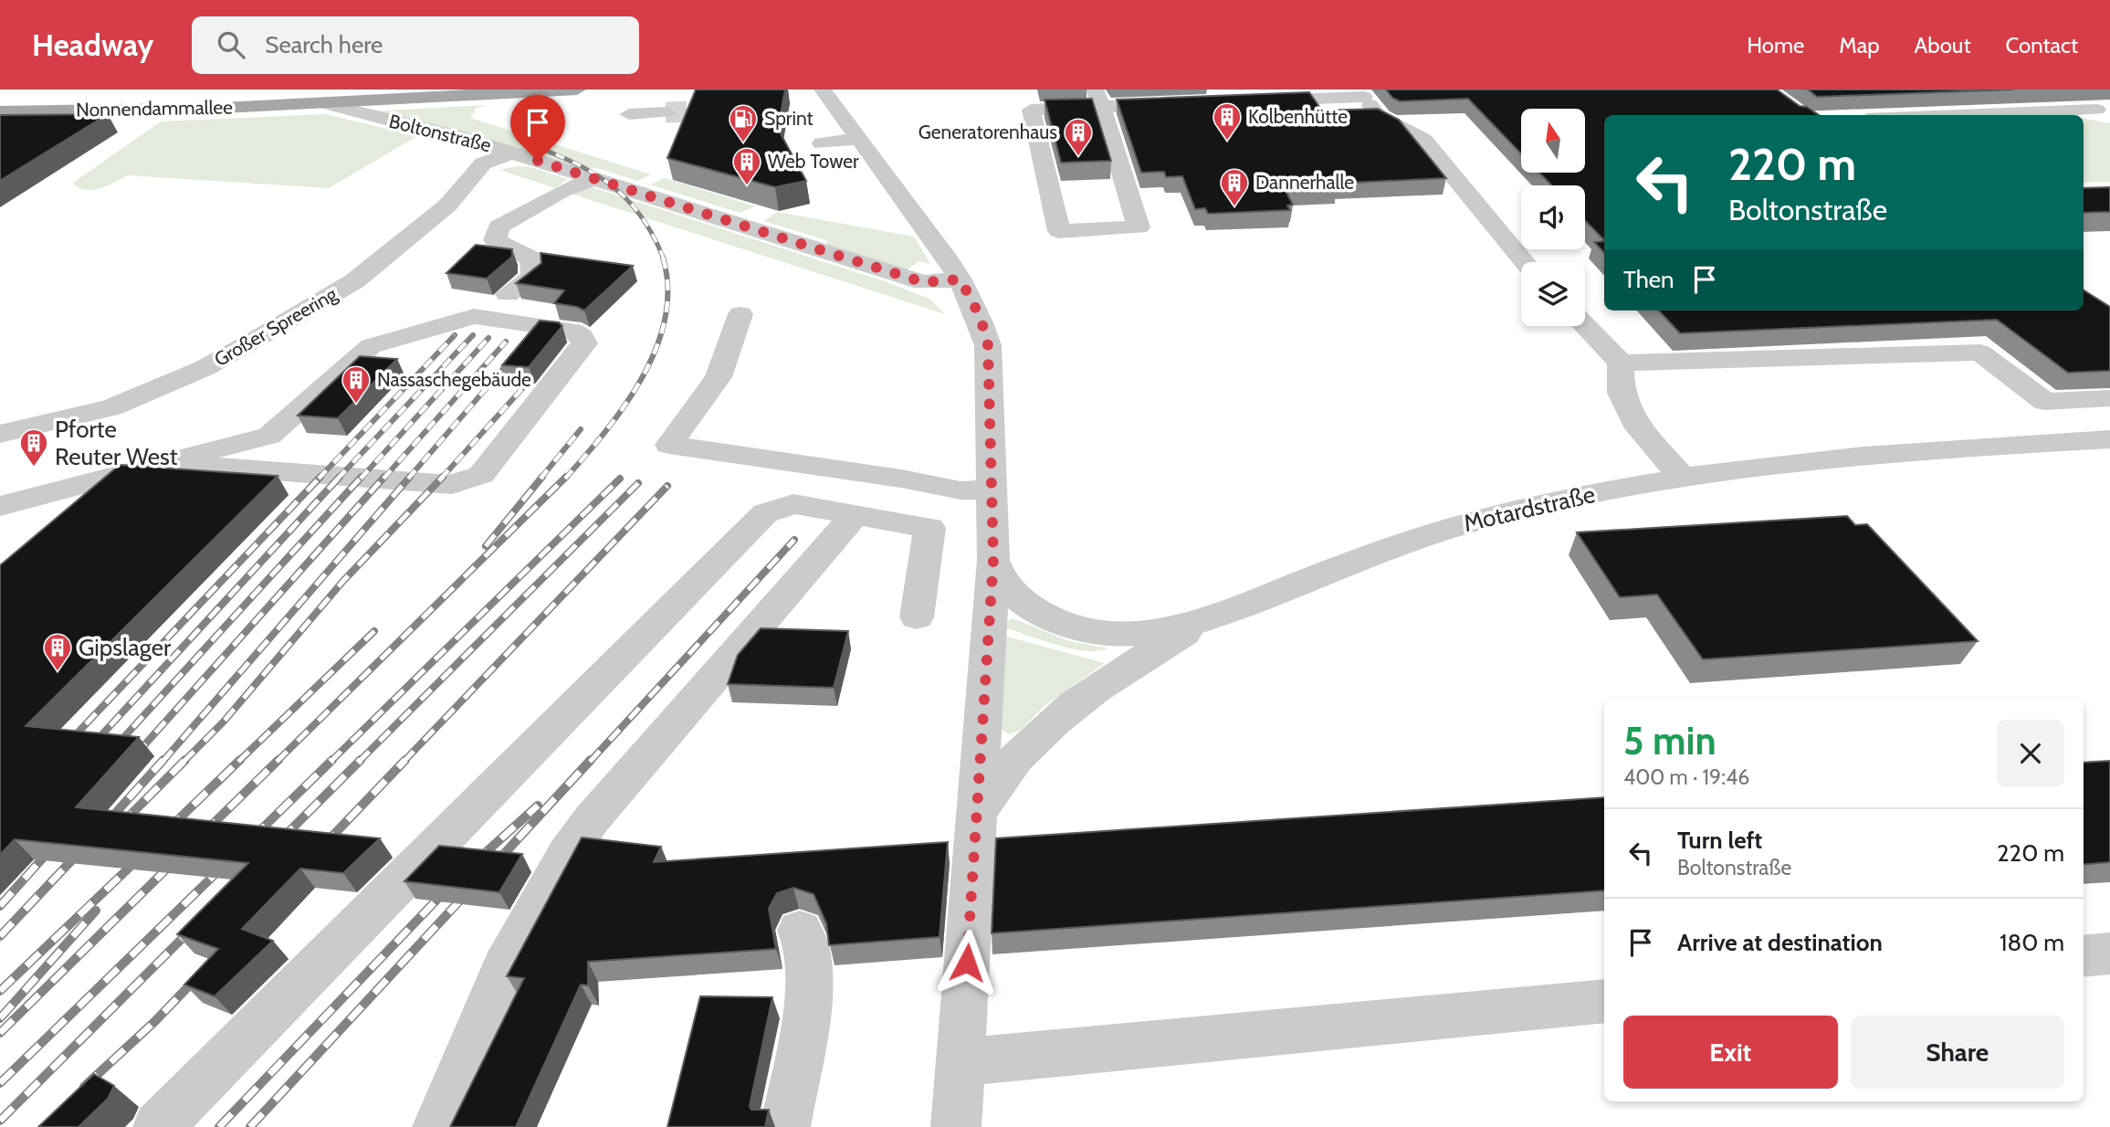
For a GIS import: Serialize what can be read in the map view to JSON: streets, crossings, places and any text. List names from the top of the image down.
{
  "streets": {
    "main road": ["Nonnendammallee"],
    "street": ["Boltonstraße", "Großer Spreering", "Motardstraße"]
  },
  "crossings": [
    ["Nonnendammallee", "Boltonstraße"],
    ["Boltonstraße", "Großer Spreering"]
  ],
  "places": {
    "building": [
      "Kolbenhütte",
      "Generatorenhaus",
      "Web Tower",
      "Dannerhalle",
      "Nassaschegebäude",
      "Pforte Reuter West",
      "Gipslager"
    ],
    "fuel station": ["Sprint"]
  },
  "north": "top",
  "page": {
    "header": "Headway",
    "search": "Search here",
    "nav": [
      "Home",
      "Map",
      "About",
      "Contact"
    ],
    "turn": ["220 m", "Boltonstraße"],
    "then": "Then",
    "heading": ["5 min", "400 m · 19:46"],
    "list": [
      {
        "name": "Turn left",
        "note": "Boltonstraße",
        "value": "220 m"
      },
      {
        "name": "Arrive at destination",
        "value": "180 m"
      }
    ],
    "buttons": ["Exit", "Share"]
  }
}
